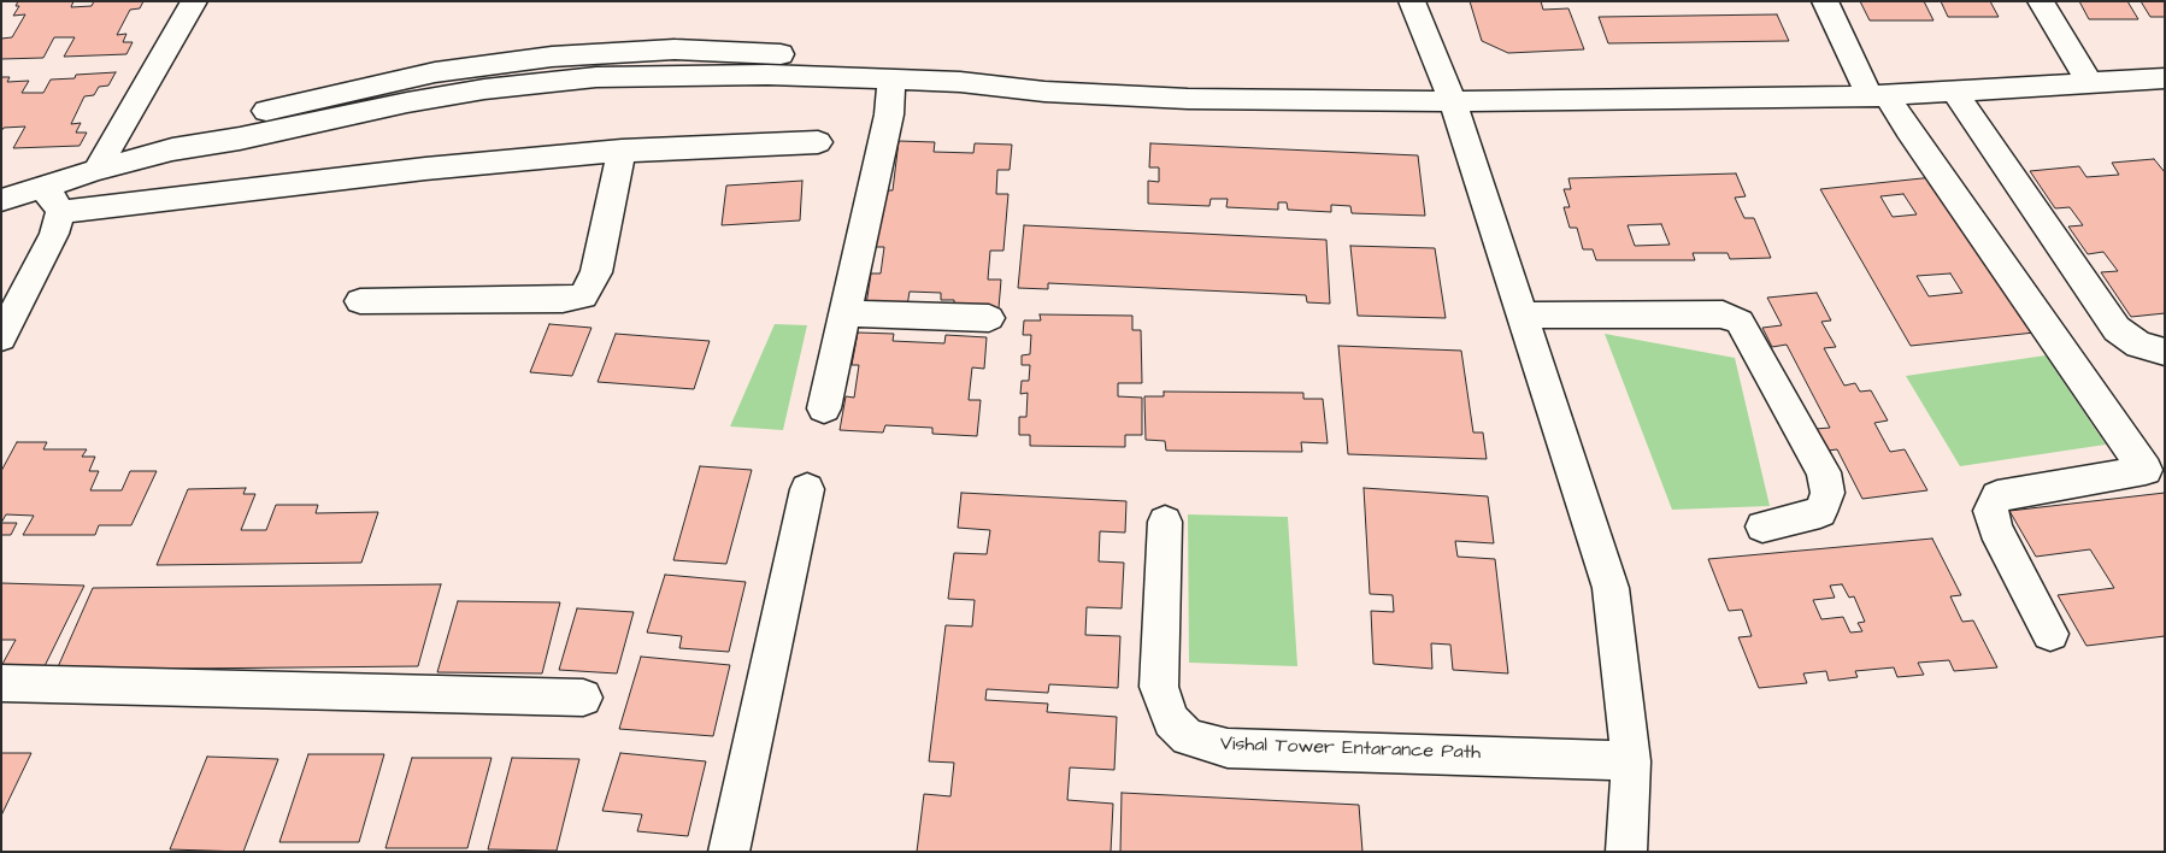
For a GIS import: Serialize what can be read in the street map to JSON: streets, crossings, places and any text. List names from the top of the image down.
{
  "streets": {
    "street": ["Vishal Tower Entarance Path"]
  }
}
